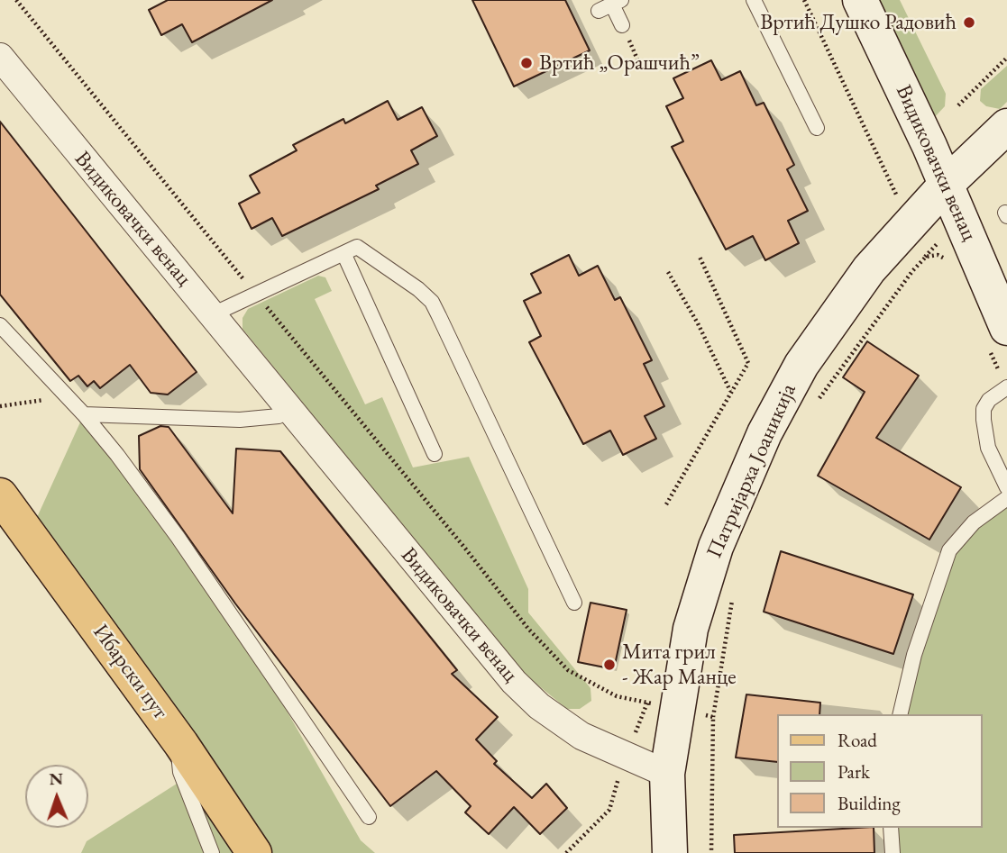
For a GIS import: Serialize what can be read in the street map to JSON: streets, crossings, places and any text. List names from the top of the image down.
{
  "streets": {
    "main road": ["Видиковачки венац", "Патријарха Јоаникија", "Ибарски пут"]
  },
  "crossings": [
    ["Видиковачки венац", "Патријарха Јоаникија"]
  ],
  "places": ["Вртић Душко Радовић", "Вртић „Орашчић”", "Мита грил - Жар Манце"],
  "legend": ["Road", "Park", "Building"],
  "north": "top"
}
